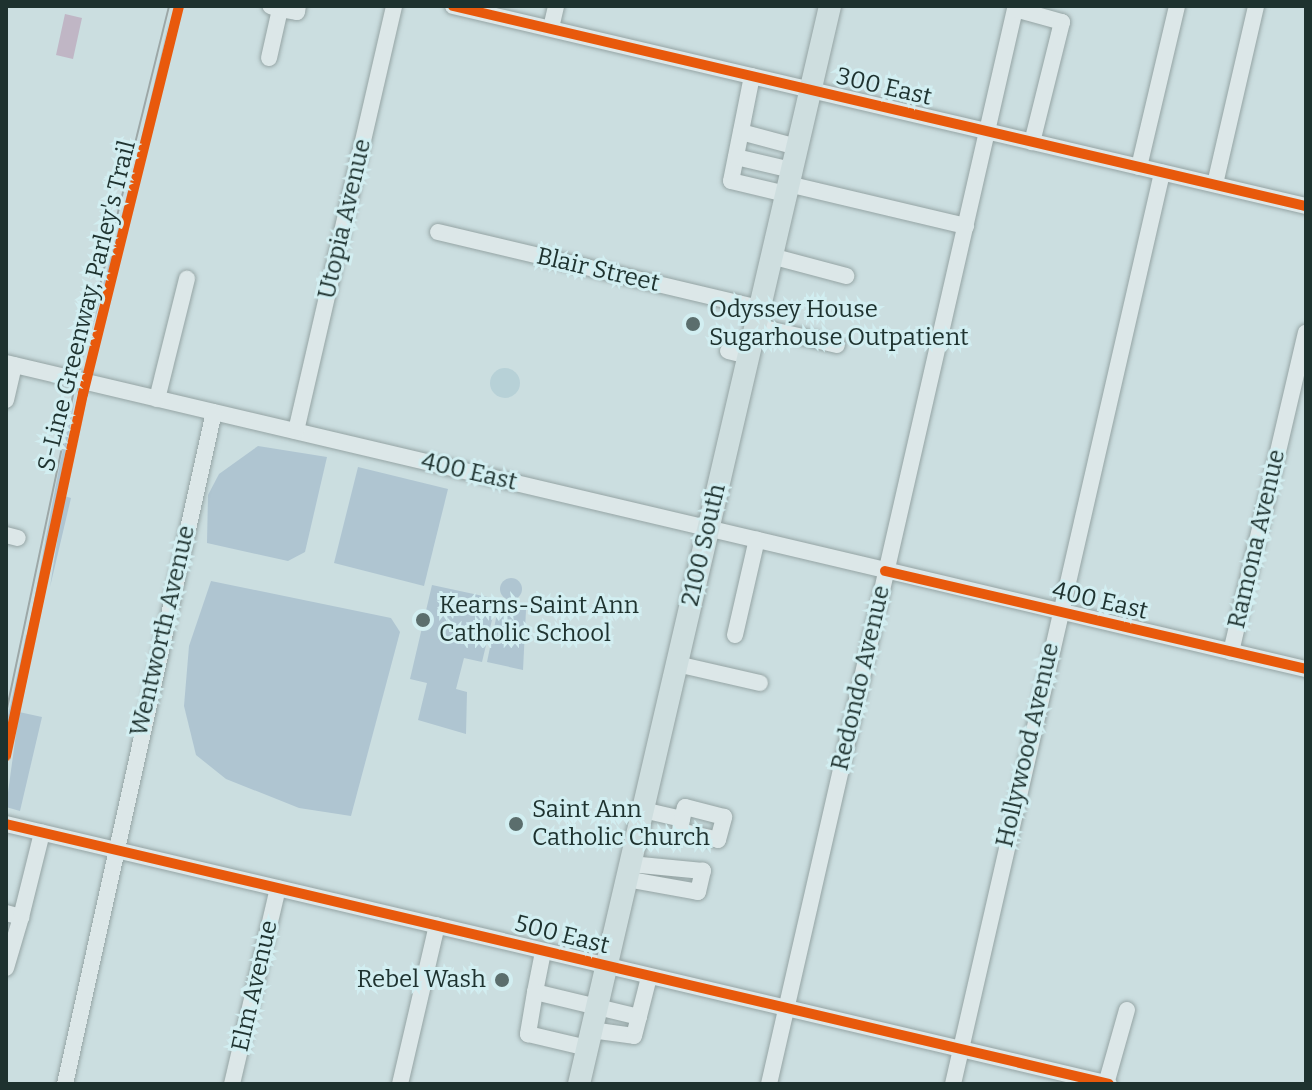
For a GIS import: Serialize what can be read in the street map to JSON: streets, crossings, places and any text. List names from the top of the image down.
{
  "streets": {
    "main road": ["2100 South"],
    "street": [
      "300 East",
      "Utopia Avenue",
      "Blair Street",
      "400 East",
      "Ramona Avenue",
      "Wentworth Avenue",
      "Redondo Avenue",
      "Hollywood Avenue",
      "500 East",
      "Elm Avenue"
    ],
    "cycle path": ["S-Line Greenway, Parley's Trail"]
  },
  "crossings": [
    ["300 East", "2100 South"],
    ["300 East", "Redondo Avenue"],
    ["300 East", "Hollywood Avenue"],
    ["Utopia Avenue", "400 East"],
    ["Blair Street", "2100 South"],
    ["400 East", "Ramona Avenue"],
    ["400 East", "2100 South"],
    ["400 East", "Wentworth Avenue"],
    ["400 East", "Redondo Avenue"],
    ["400 East", "Hollywood Avenue"],
    ["2100 South", "500 East"],
    ["Wentworth Avenue", "500 East"],
    ["Redondo Avenue", "500 East"],
    ["Hollywood Avenue", "500 East"],
    ["500 East", "Elm Avenue"]
  ],
  "places": [
    "Odyssey House Sugarhouse Outpatient",
    "Kearns-Saint Ann Catholic School",
    "Saint Ann Catholic Church",
    "Rebel Wash"
  ]
}
